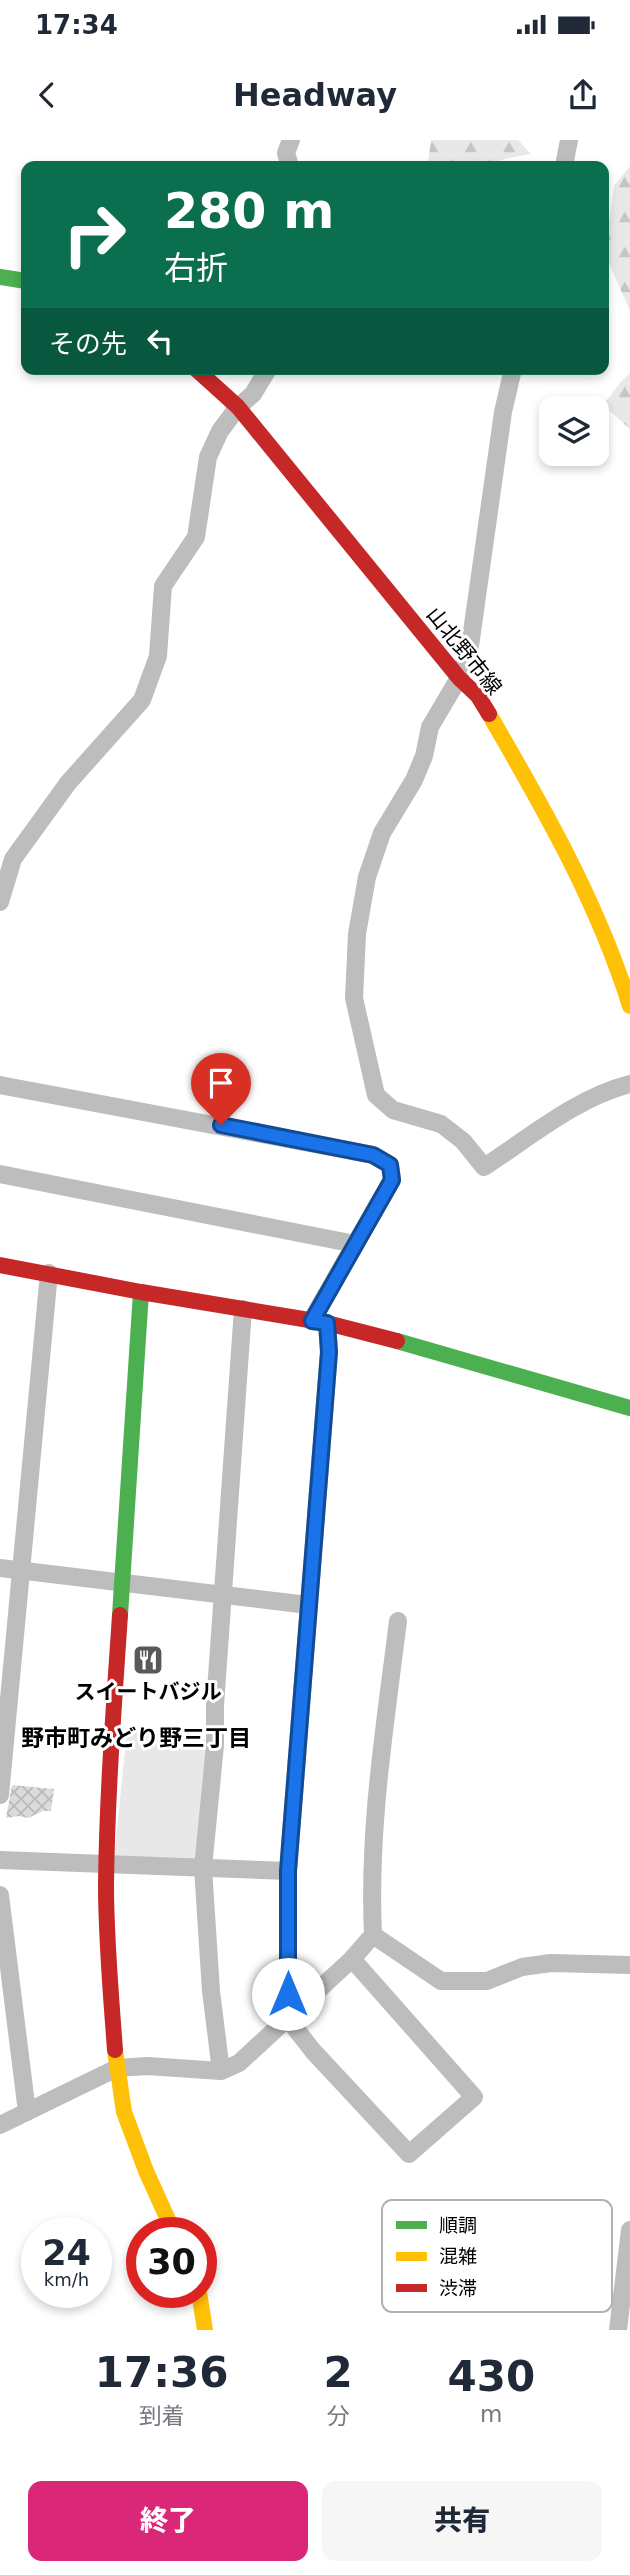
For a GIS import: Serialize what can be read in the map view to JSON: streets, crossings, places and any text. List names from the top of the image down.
{
  "streets": {
    "street": ["山北野市線"]
  },
  "districts": ["野市町みどり野三丁目"],
  "places": {
    "restaurant": ["スイートバジル"]
  },
  "legend": ["順調", "混雑", "渋滞"],
  "page": {
    "status": "17:34",
    "header": "Headway",
    "turn": ["280 m", "右折"],
    "then": "その先",
    "speed": "24 km/h",
    "limit": "30",
    "eta": [
      "17:36",
      "到着",
      "2",
      "分",
      "430",
      "m"
    ],
    "buttons": ["終了", "共有"]
  }
}
